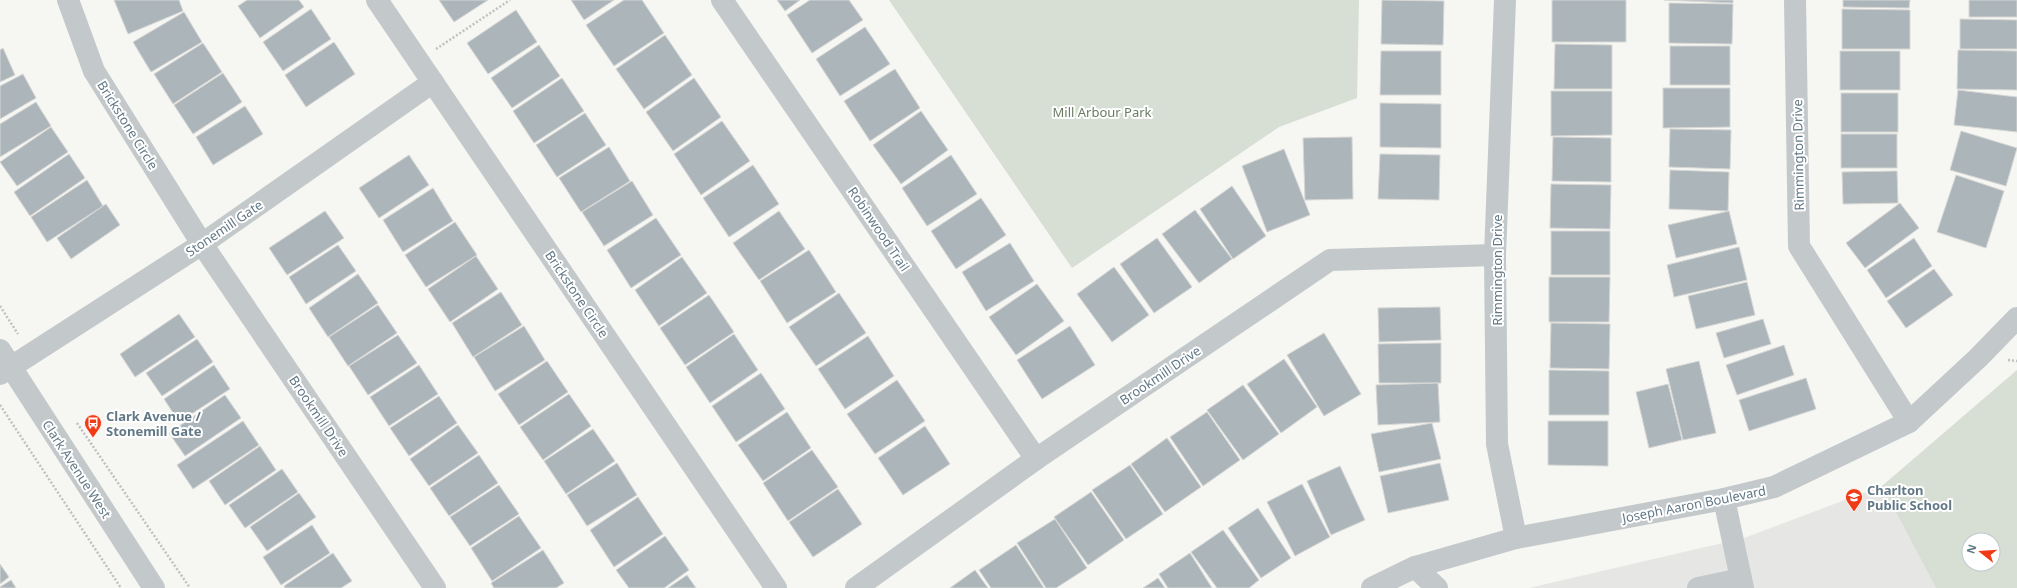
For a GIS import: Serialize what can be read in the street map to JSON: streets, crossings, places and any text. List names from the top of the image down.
{
  "streets": {
    "street": [
      "Brickstone Circle",
      "Rimmington Drive",
      "Stonemill Gate",
      "Robinwood Trail",
      "Brookmill Drive",
      "Clark Avenue West",
      "Joseph Aaron Boulevard"
    ]
  },
  "crossings": [
    ["Brickstone Circle", "Stonemill Gate"],
    ["Brickstone Circle", "Brookmill Drive"],
    ["Rimmington Drive", "Brookmill Drive"],
    ["Rimmington Drive", "Joseph Aaron Boulevard"],
    ["Stonemill Gate", "Brookmill Drive"],
    ["Stonemill Gate", "Clark Avenue West"],
    ["Robinwood Trail", "Brookmill Drive"]
  ],
  "parks": ["Mill Arbour Park"],
  "places": {
    "bus stop": ["Clark Avenue / Stonemill Gate"],
    "school or university": ["Charlton Public School"]
  },
  "north": "left"
}
